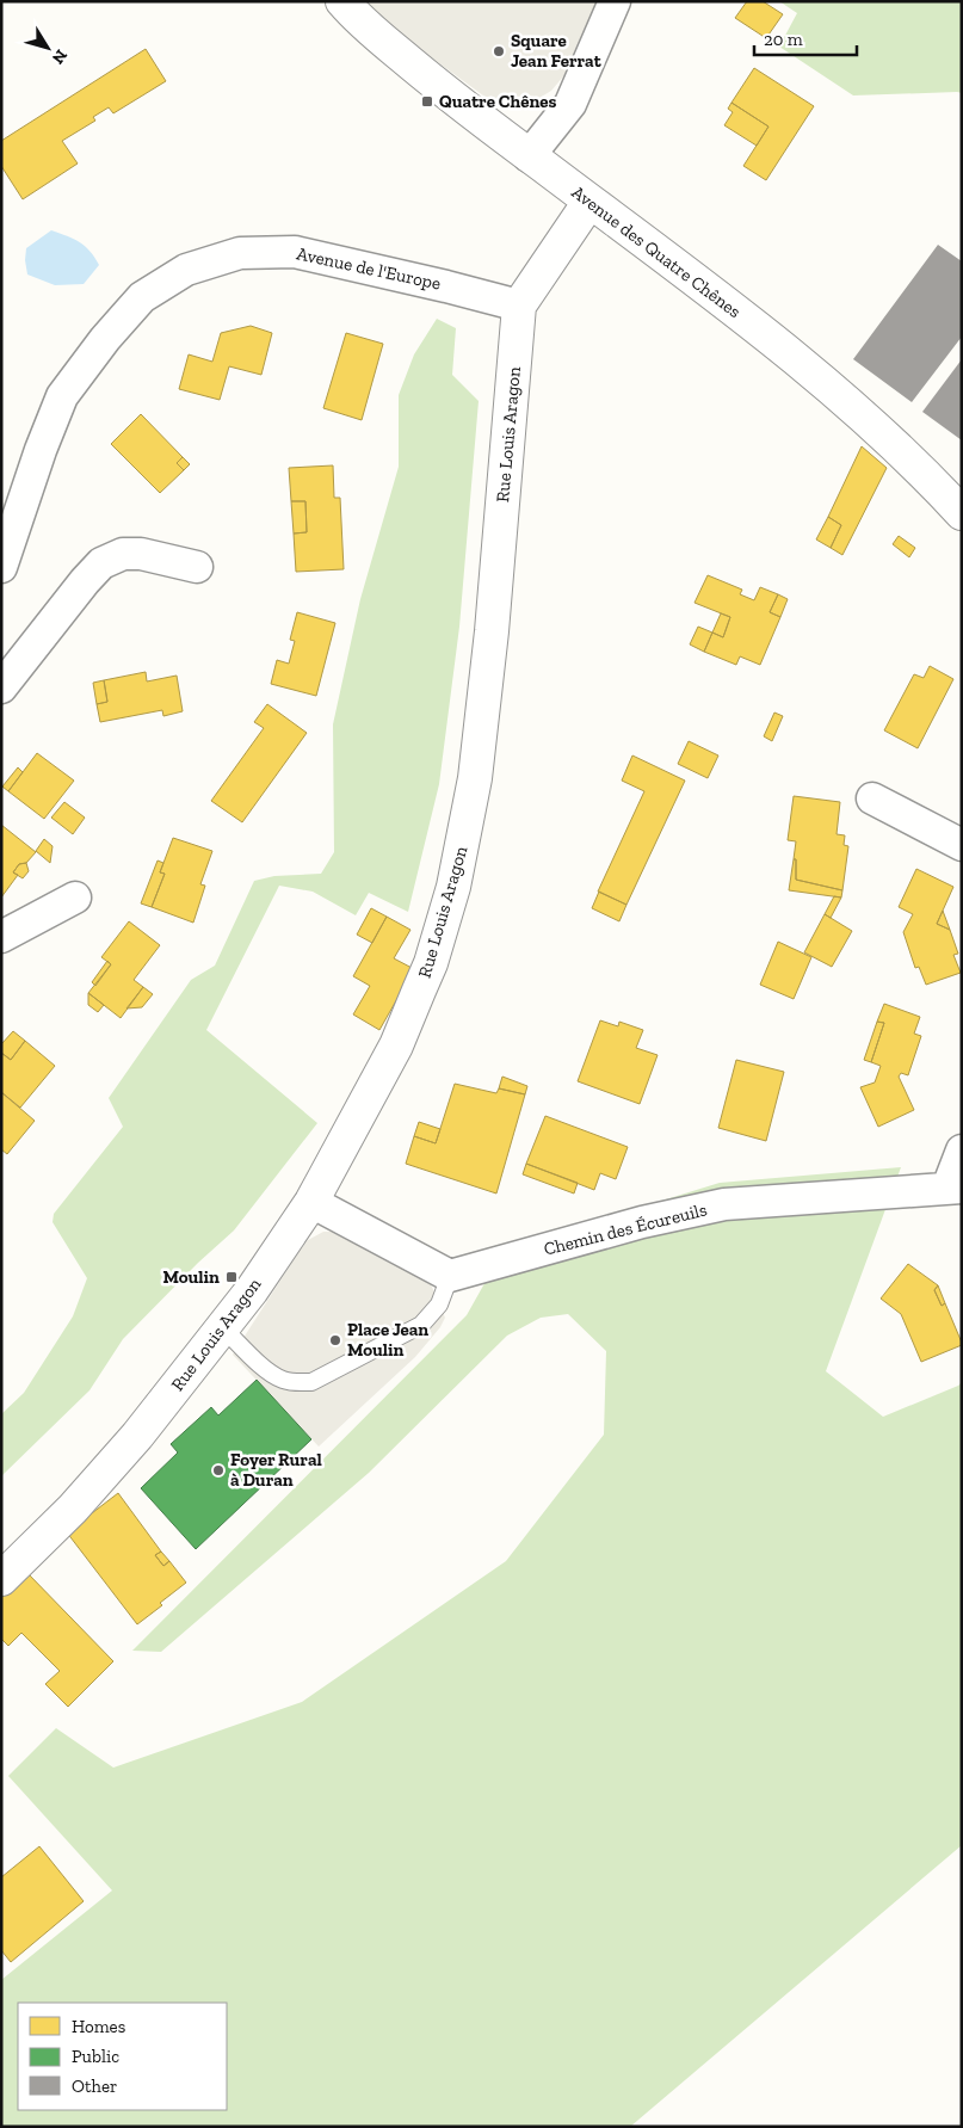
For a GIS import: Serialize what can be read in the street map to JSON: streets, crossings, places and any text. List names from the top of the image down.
{
  "streets": {
    "street": [
      "Avenue des Quatre Chênes",
      "Avenue de l'Europe",
      "Rue Louis Aragon",
      "Chemin des Écureuils"
    ]
  },
  "crossings": [
    ["Avenue des Quatre Chênes", "Rue Louis Aragon"],
    ["Avenue de l'Europe", "Rue Louis Aragon"]
  ],
  "places": {
    "other": ["Square Jean Ferrat", "Place Jean Moulin", "Foyer Rural à Duran"],
    "transit": ["Quatre Chênes", "Moulin"]
  },
  "legend": ["Homes", "Public", "Other"],
  "scale_bar": "20 m",
  "north": "bottom right"
}
